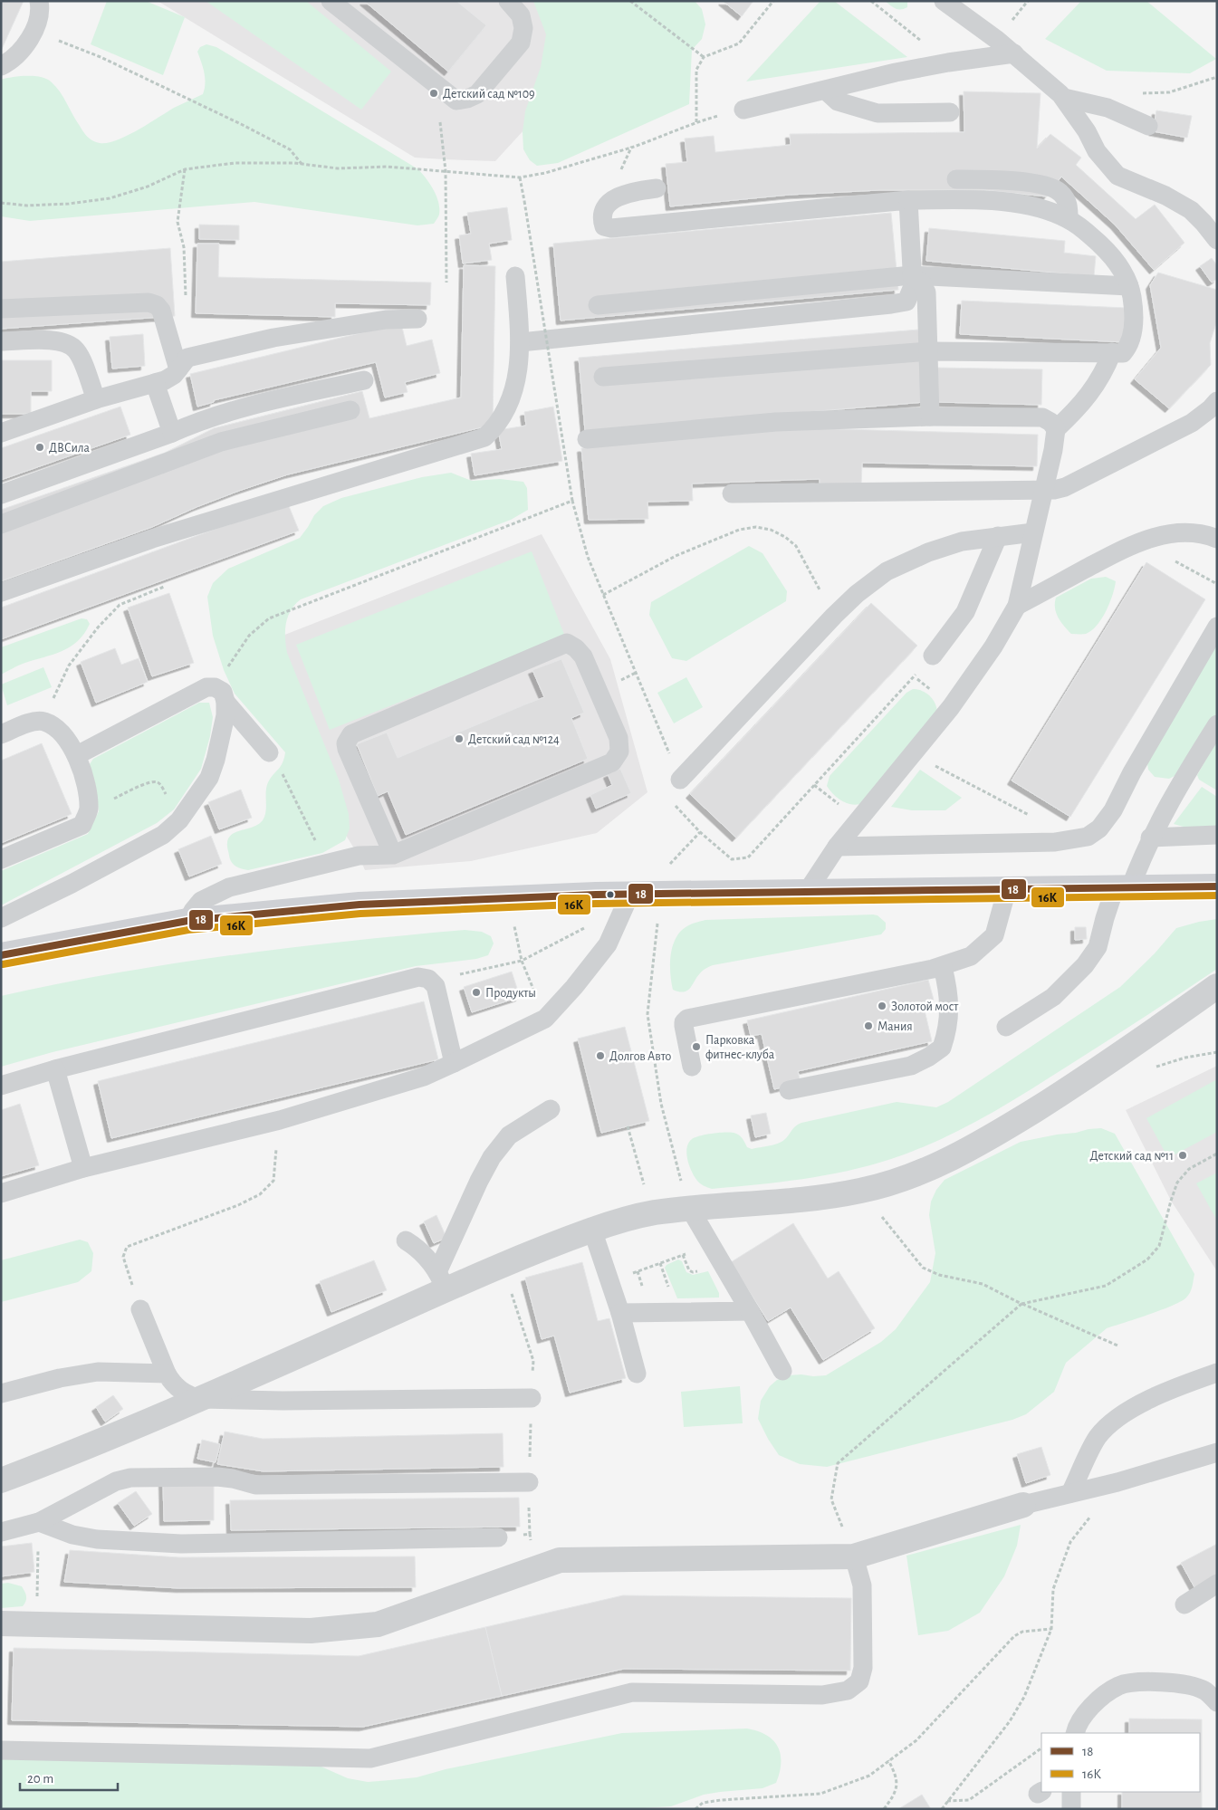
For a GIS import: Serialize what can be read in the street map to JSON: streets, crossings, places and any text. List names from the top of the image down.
{
  "places": [
    "Детский сад №109",
    "ДВСила",
    "Детский сад №124",
    "Продукты",
    "Золотой мост",
    "Мания",
    "Парковка фитнес-клуба",
    "Долгов Авто",
    "Детский сад №11"
  ],
  "lines": ["transit line 18", "transit line 16К"],
  "legend": ["18", "16К"],
  "scale_bar": "20 m"
}
